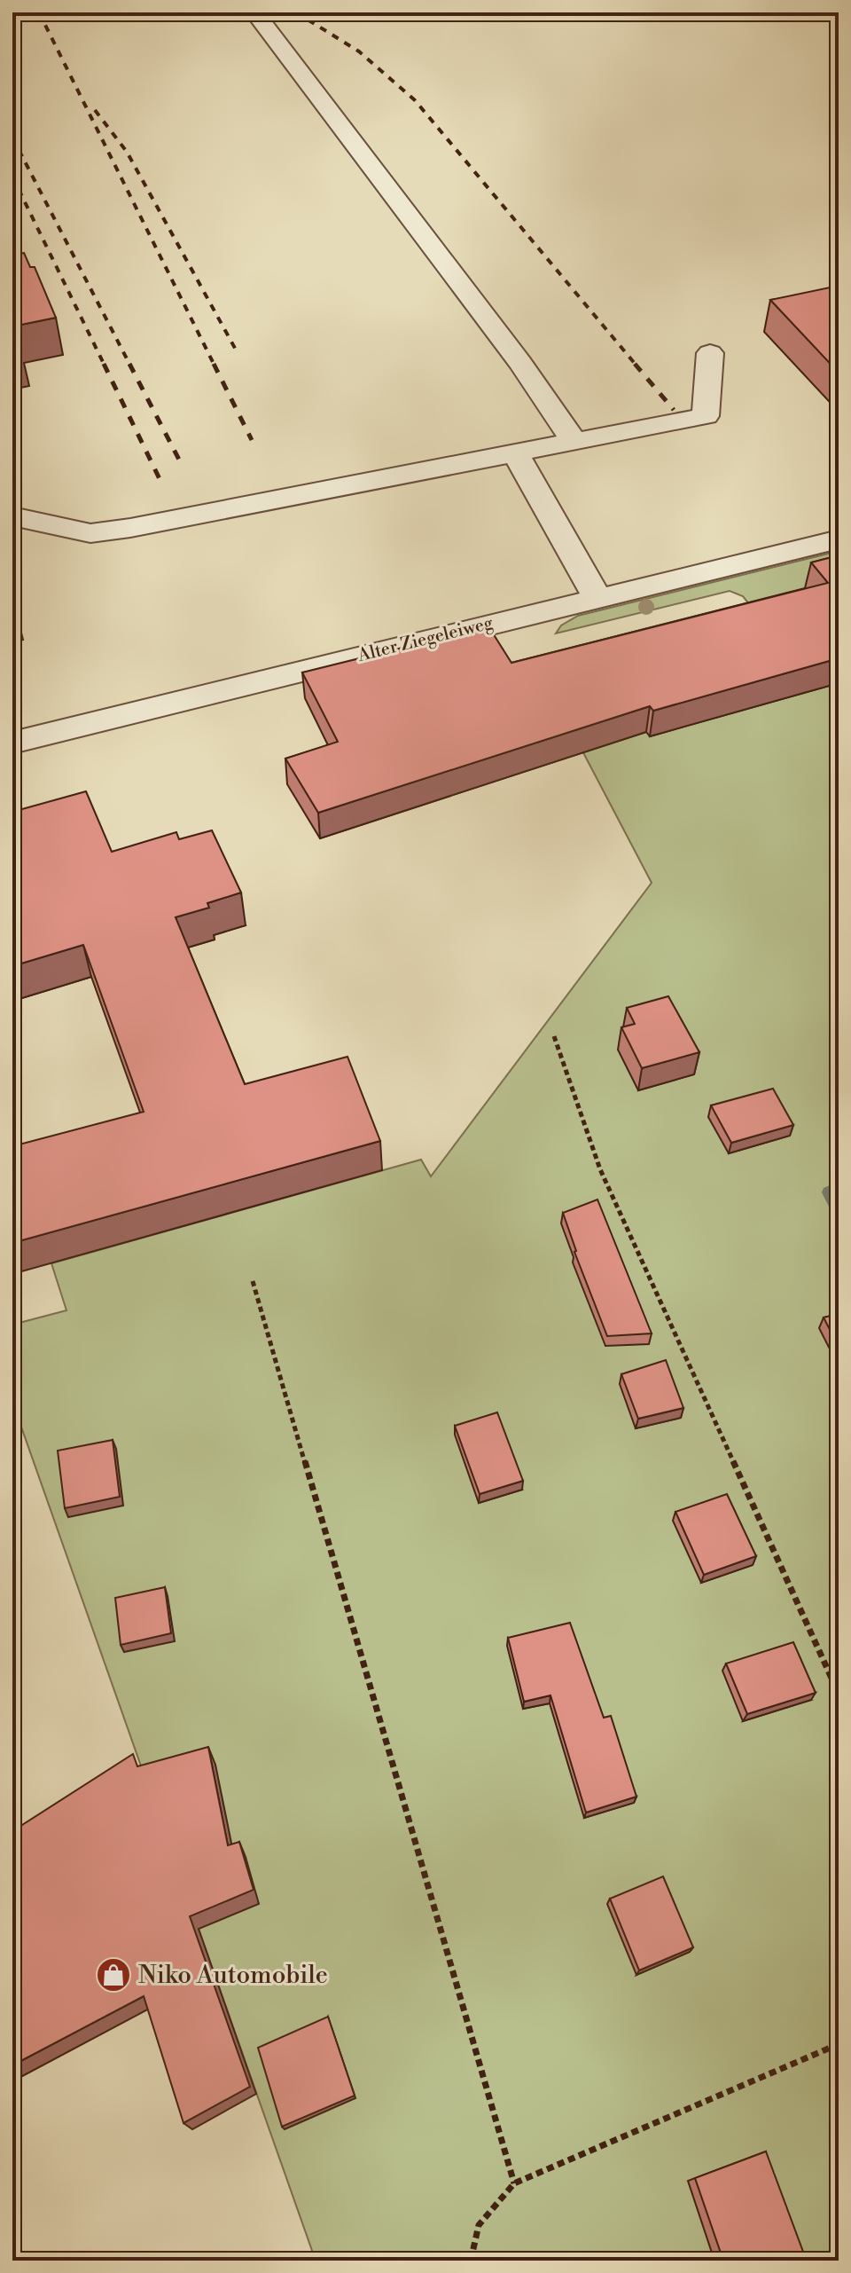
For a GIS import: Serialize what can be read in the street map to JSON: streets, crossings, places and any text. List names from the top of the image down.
{
  "streets": {
    "street": ["Alter Ziegeleiweg"]
  },
  "places": {
    "shop": ["Niko Automobile"]
  }
}
